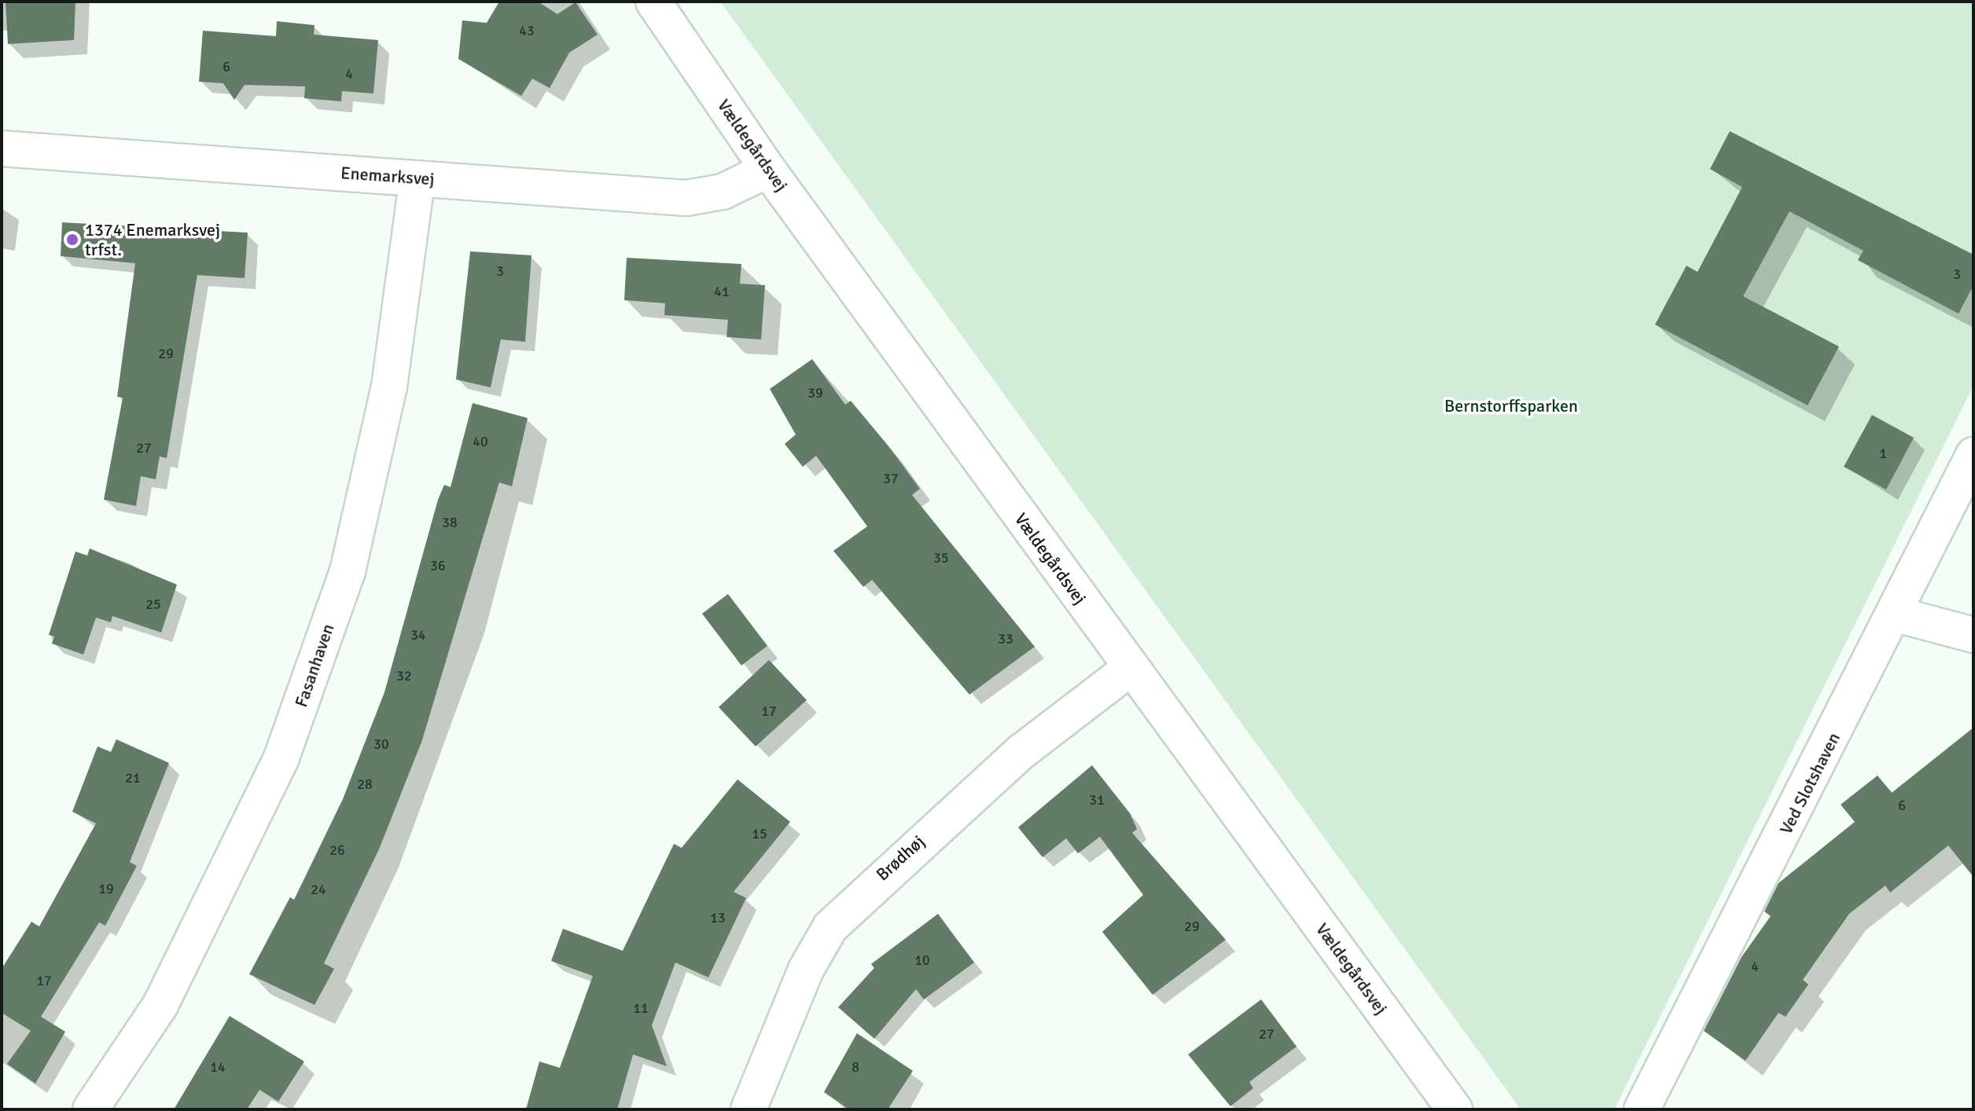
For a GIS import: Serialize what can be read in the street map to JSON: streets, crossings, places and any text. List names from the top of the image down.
{
  "streets": {
    "street": [
      "Vældegårdsvej",
      "Enemarksvej",
      "Fasanhaven",
      "Ved Slotshaven",
      "Brødhøj"
    ]
  },
  "crossings": [
    ["Vældegårdsvej", "Enemarksvej"],
    ["Vældegårdsvej", "Brødhøj"],
    ["Enemarksvej", "Fasanhaven"]
  ],
  "parks": ["Bernstorffsparken"],
  "places": ["1374 Enemarksvej trfst."],
  "house_numbers": [
    "43",
    "6",
    "4",
    "3",
    "3",
    "41",
    "29",
    "39",
    "40",
    "27",
    "1",
    "37",
    "38",
    "35",
    "36",
    "25",
    "34",
    "33",
    "32",
    "17",
    "30",
    "21",
    "28",
    "31",
    "6",
    "15",
    "26",
    "19",
    "24",
    "13",
    "29",
    "10",
    "4",
    "17",
    "11",
    "27",
    "14",
    "8"
  ]
}
